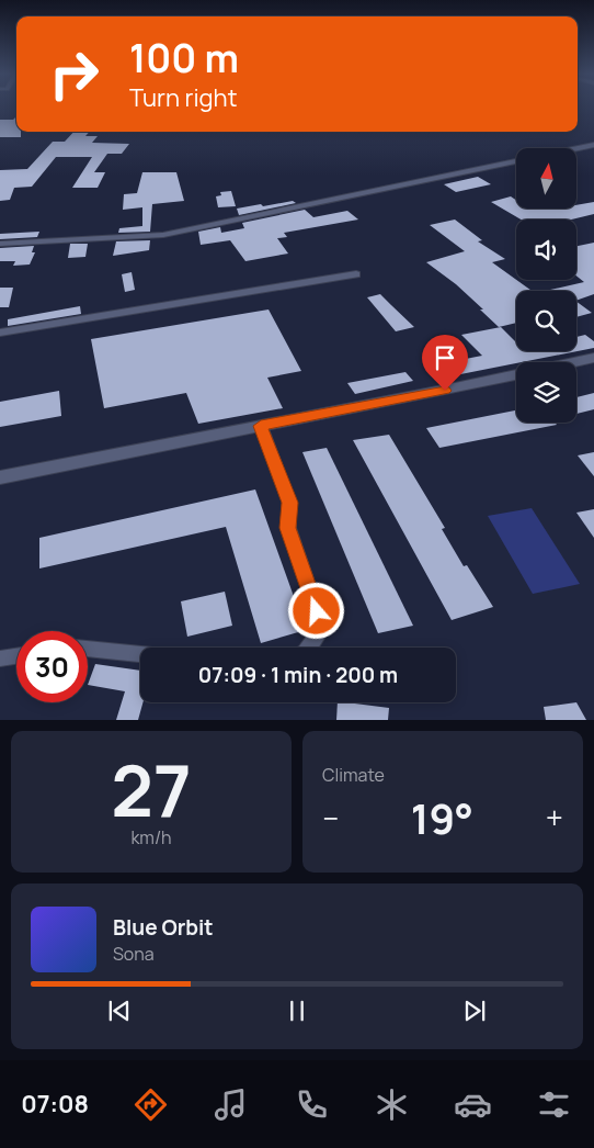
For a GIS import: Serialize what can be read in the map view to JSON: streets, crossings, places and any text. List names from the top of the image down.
{
  "north": "top",
  "page": {
    "turn": ["100 m", "Turn right"],
    "limit": "30",
    "trip": "07:09 · 1 min · 200 m",
    "tile": [
      ["27", "km/h"],
      "Climate"
    ],
    "heat": ["−", "19°", "+"],
    "song": ["Blue Orbit", "Sona"],
    "tabs": "07:08"
  }
}
